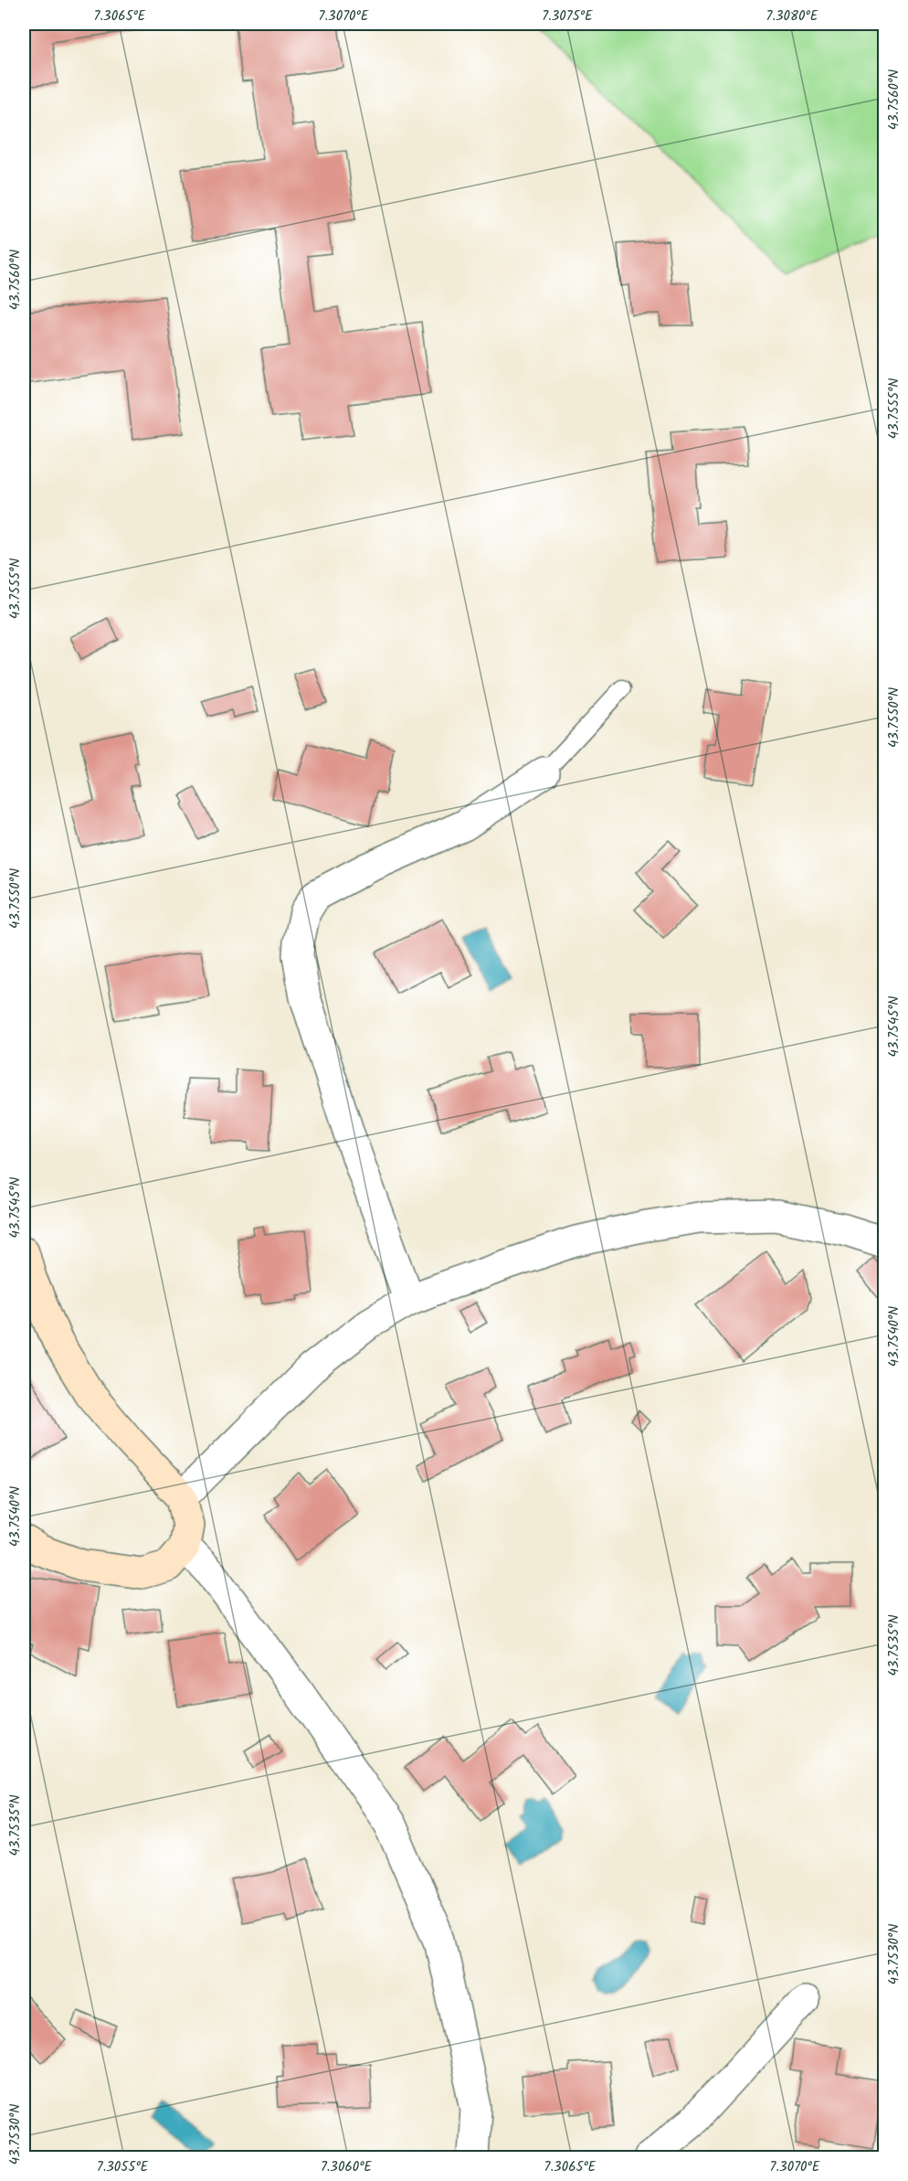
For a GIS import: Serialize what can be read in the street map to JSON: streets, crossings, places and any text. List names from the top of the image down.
{
  "coordinates": [
    "7.3065°E",
    "7.3070°E",
    "7.3075°E",
    "7.3080°E",
    "43.7560°N",
    "43.7555°N",
    "43.7550°N",
    "43.7545°N",
    "43.7540°N",
    "43.7535°N",
    "43.7530°N",
    "7.3055°E",
    "7.3060°E"
  ]
}
